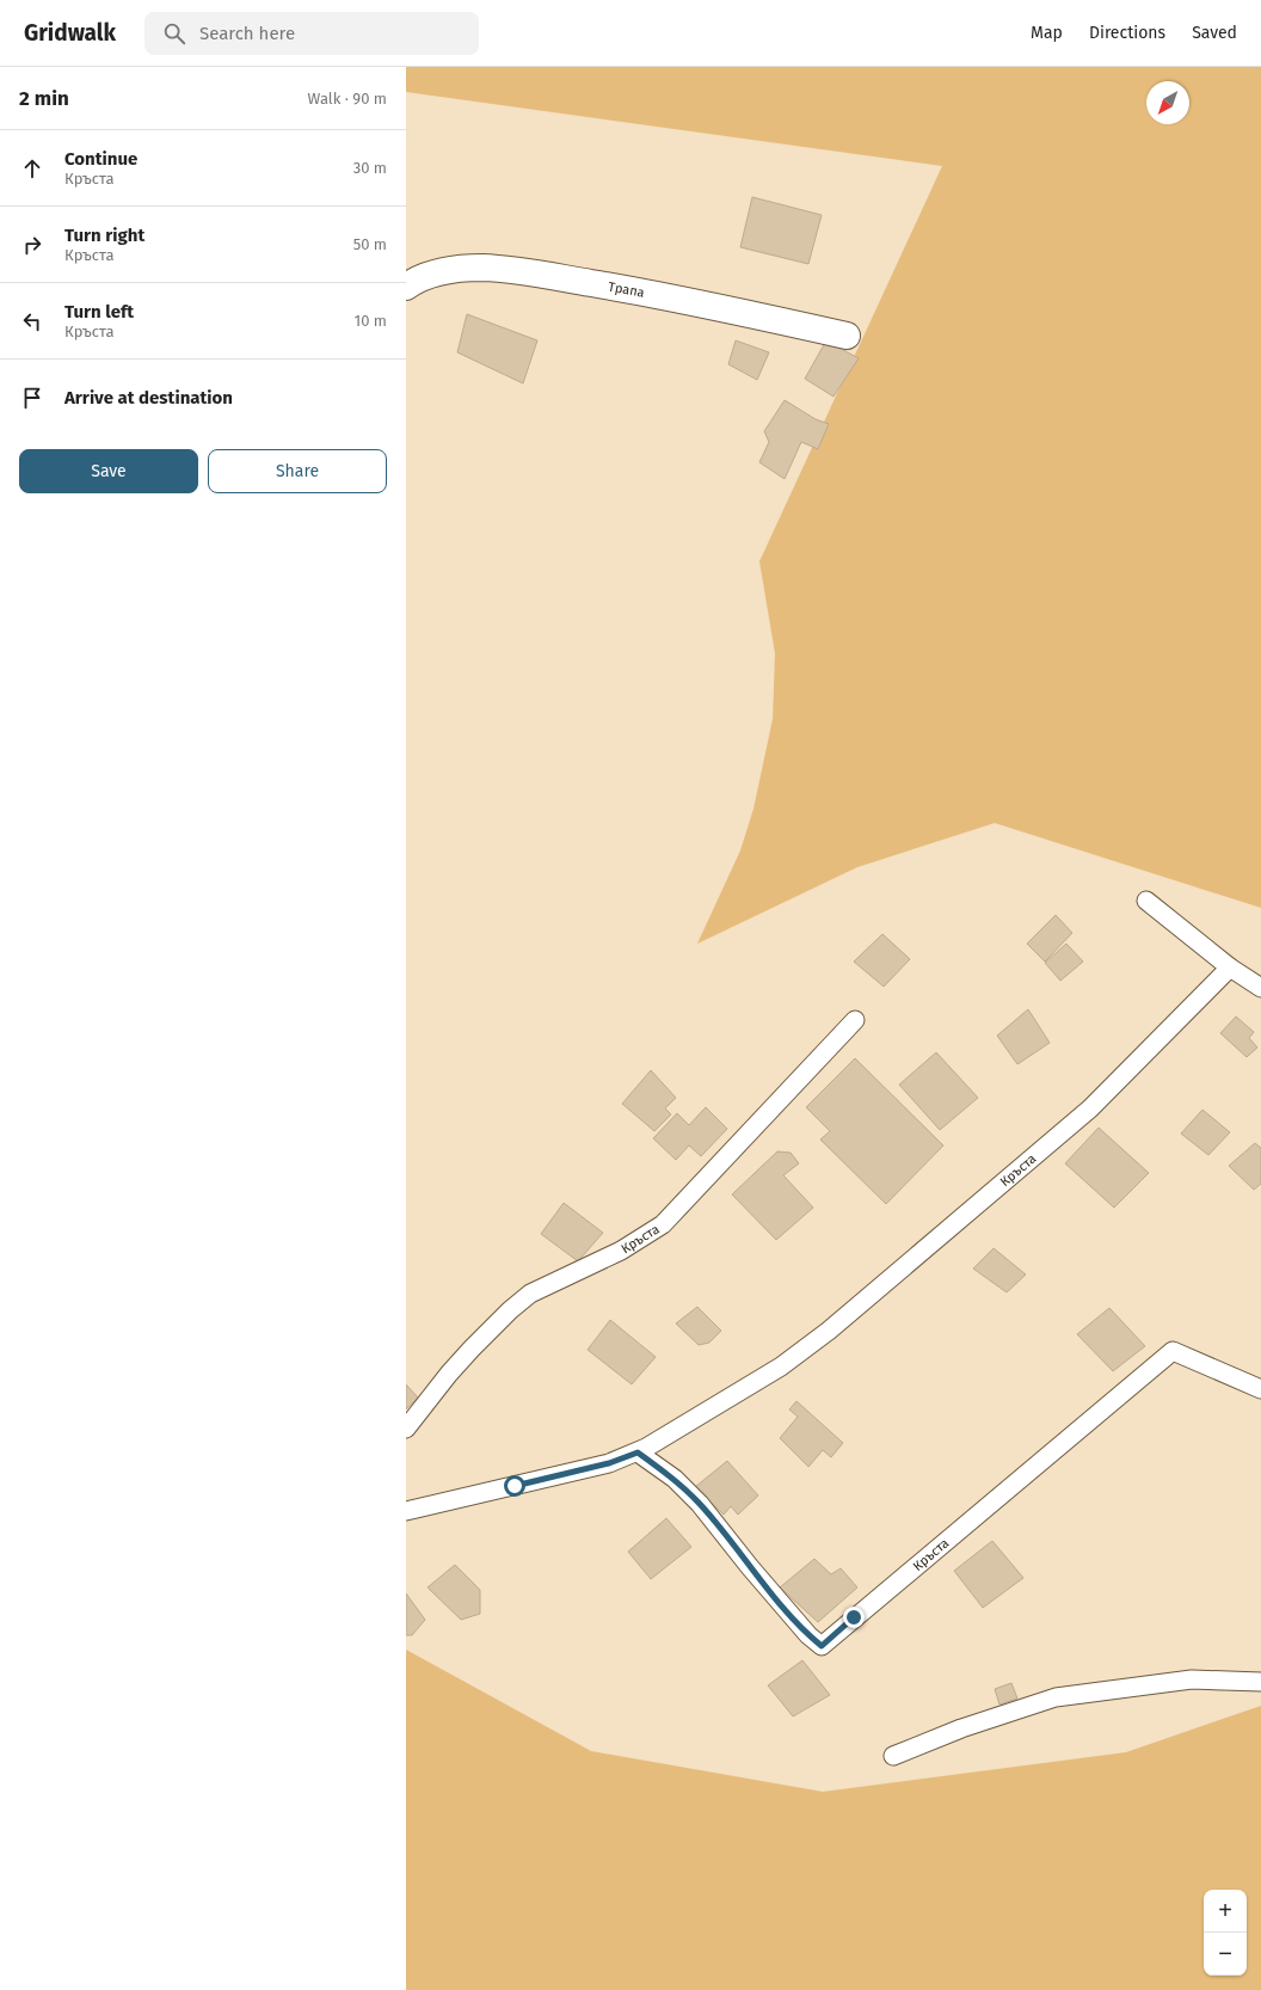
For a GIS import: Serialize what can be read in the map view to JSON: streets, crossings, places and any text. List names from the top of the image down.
{
  "streets": {
    "street": ["Трапа"],
    "lane": ["Кръста"]
  },
  "north": "bottom left",
  "page": {
    "header": "Gridwalk",
    "search": "Search here",
    "nav": ["Map", "Directions", "Saved"],
    "heading": ["2 min", "Walk · 90 m"],
    "list": [
      ["Continue", "Кръста", "30 m"],
      ["Turn right", "Кръста", "50 m"],
      ["Turn left", "Кръста", "10 m"],
      "Arrive at destination"
    ],
    "buttons": ["Save", "Share"],
    "map_buttons": ["+", "−"]
  }
}
